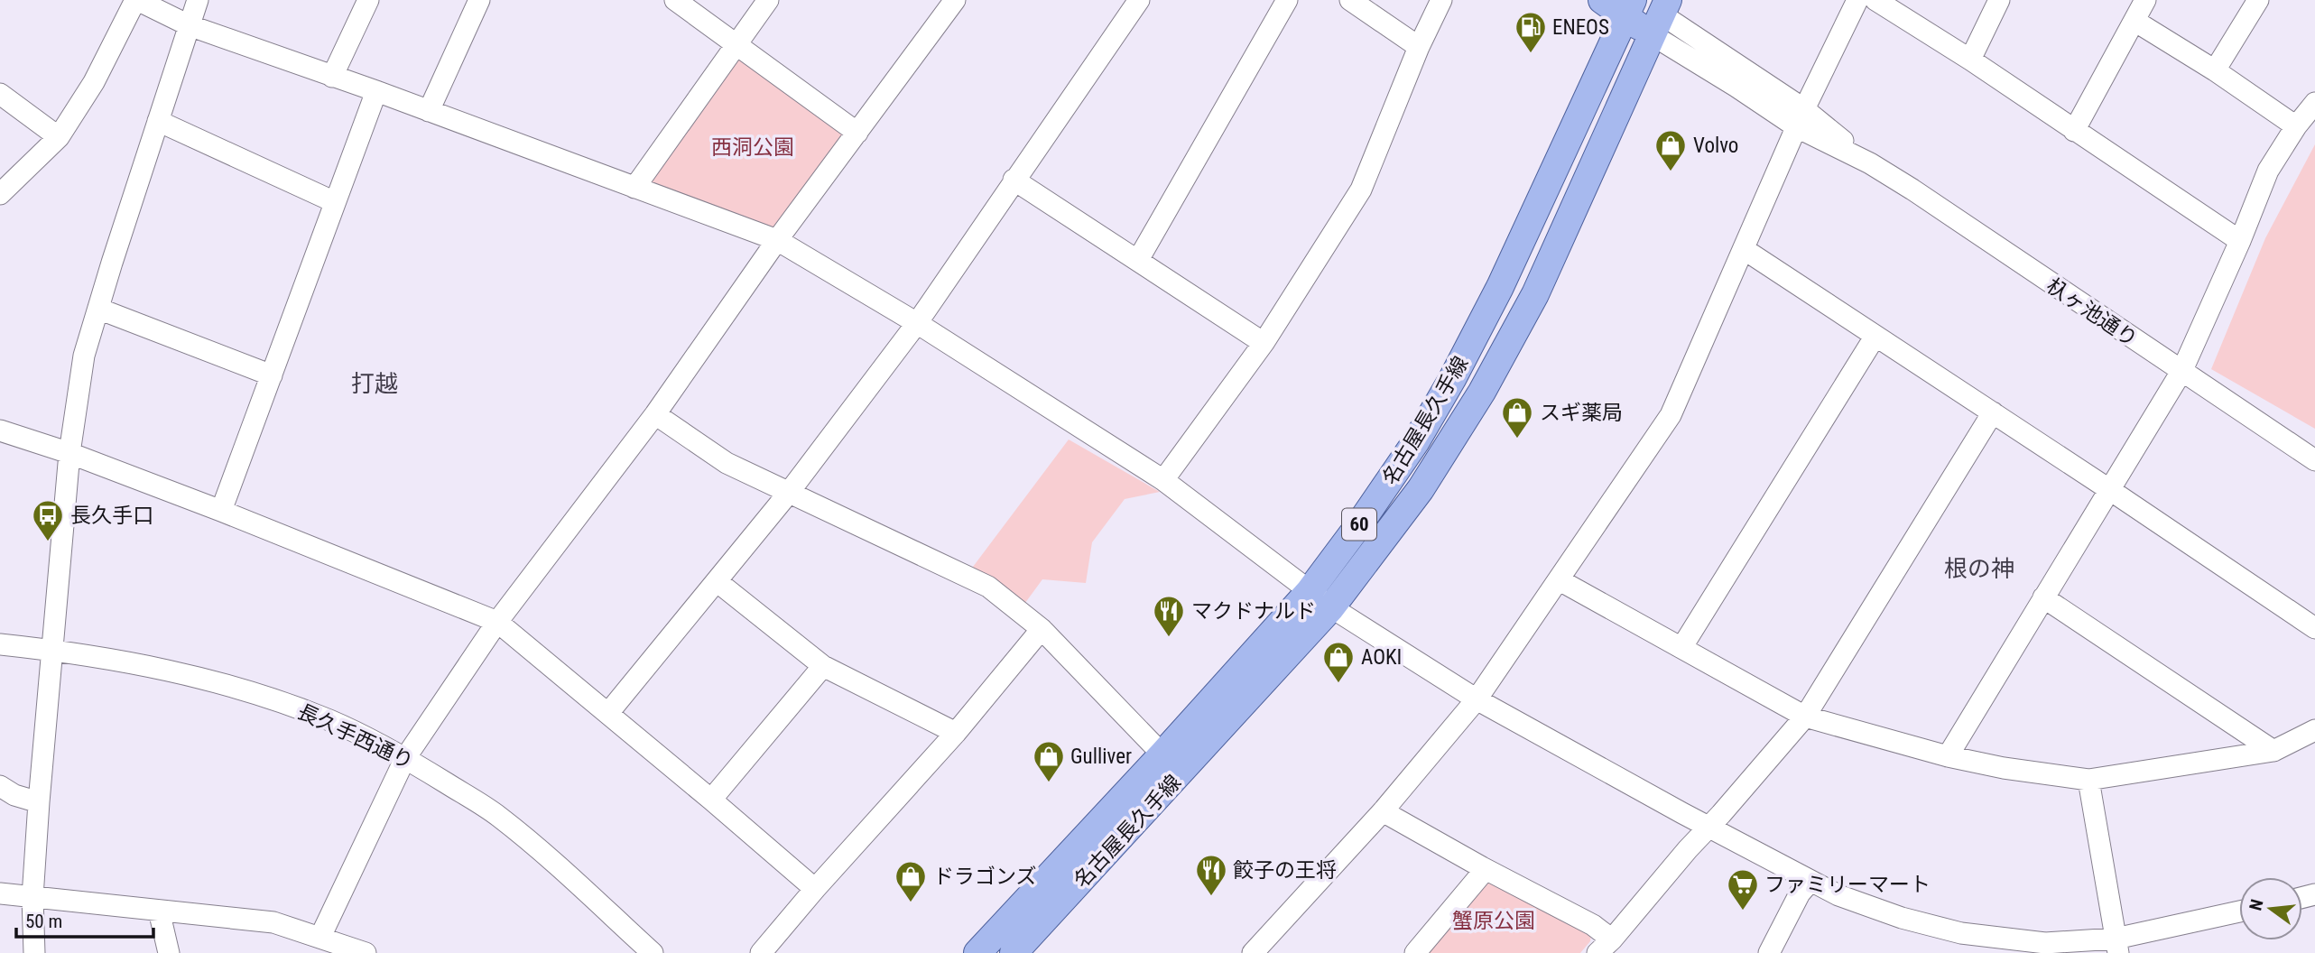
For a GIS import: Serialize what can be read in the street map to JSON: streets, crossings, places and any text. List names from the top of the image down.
{
  "streets": {
    "main road": ["名古屋長久手線", "60"],
    "street": ["杁ヶ池通り", "長久手西通り"]
  },
  "crossings": [
    ["杁ヶ池通り", "名古屋長久手線"]
  ],
  "districts": ["打越", "根の神"],
  "parks": ["西洞公園", "蟹原公園"],
  "places": {
    "fuel station": ["ENEOS"],
    "shop": [
      "Volvo",
      "スギ薬局",
      "AOKI",
      "Gulliver",
      "ドラゴンズ"
    ],
    "bus stop": ["長久手口"],
    "restaurant": ["マクドナルド", "餃子の王将"],
    "supermarket": ["ファミリーマート"]
  },
  "scale_bar": "50 m",
  "north": "left"
}
